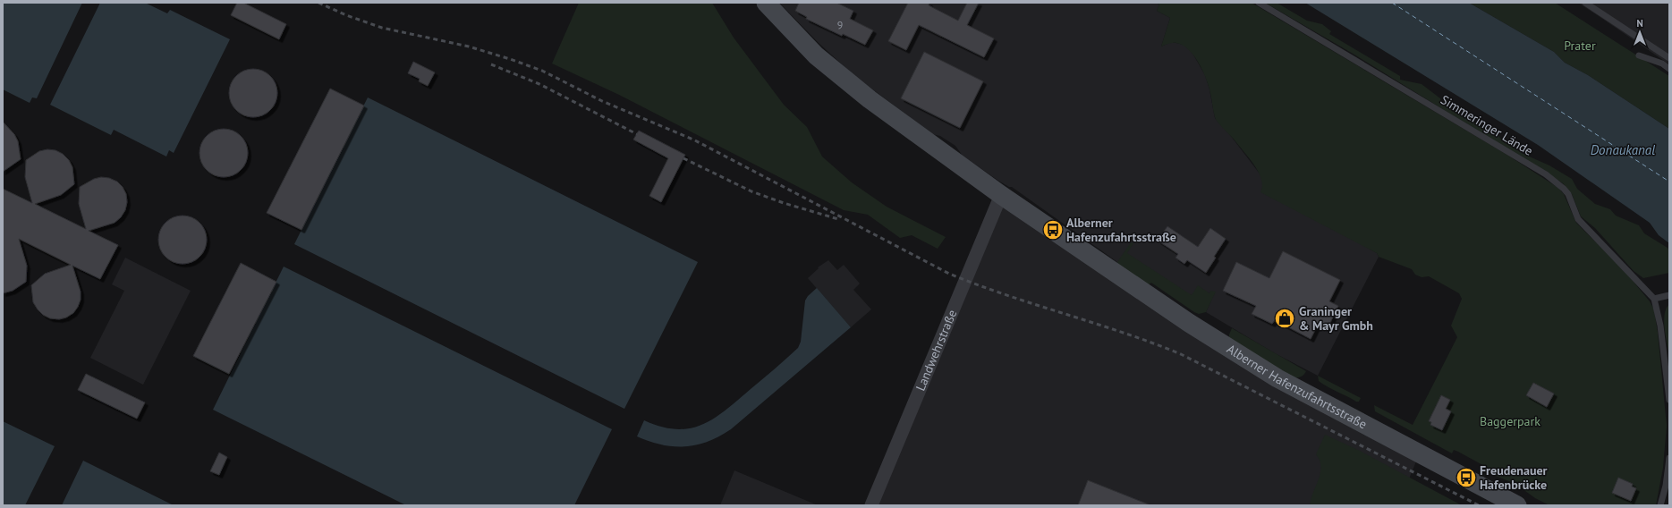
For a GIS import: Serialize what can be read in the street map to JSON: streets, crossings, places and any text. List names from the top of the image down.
{
  "streets": {
    "street": ["Landwehrstraße", "Alberner Hafenzufahrtsstraße"],
    "lane": ["Simmeringer Lände"]
  },
  "crossings": [
    ["Landwehrstraße", "Alberner Hafenzufahrtsstraße"]
  ],
  "water": ["Donaukanal"],
  "parks": ["Prater", "Baggerpark"],
  "places": {
    "bus stop": ["Alberner Hafenzufahrtsstraße", "Freudenauer Hafenbrücke"],
    "shop": ["Graninger & Mayr Gmbh"]
  },
  "house_numbers": ["9"],
  "north": "top"
}
